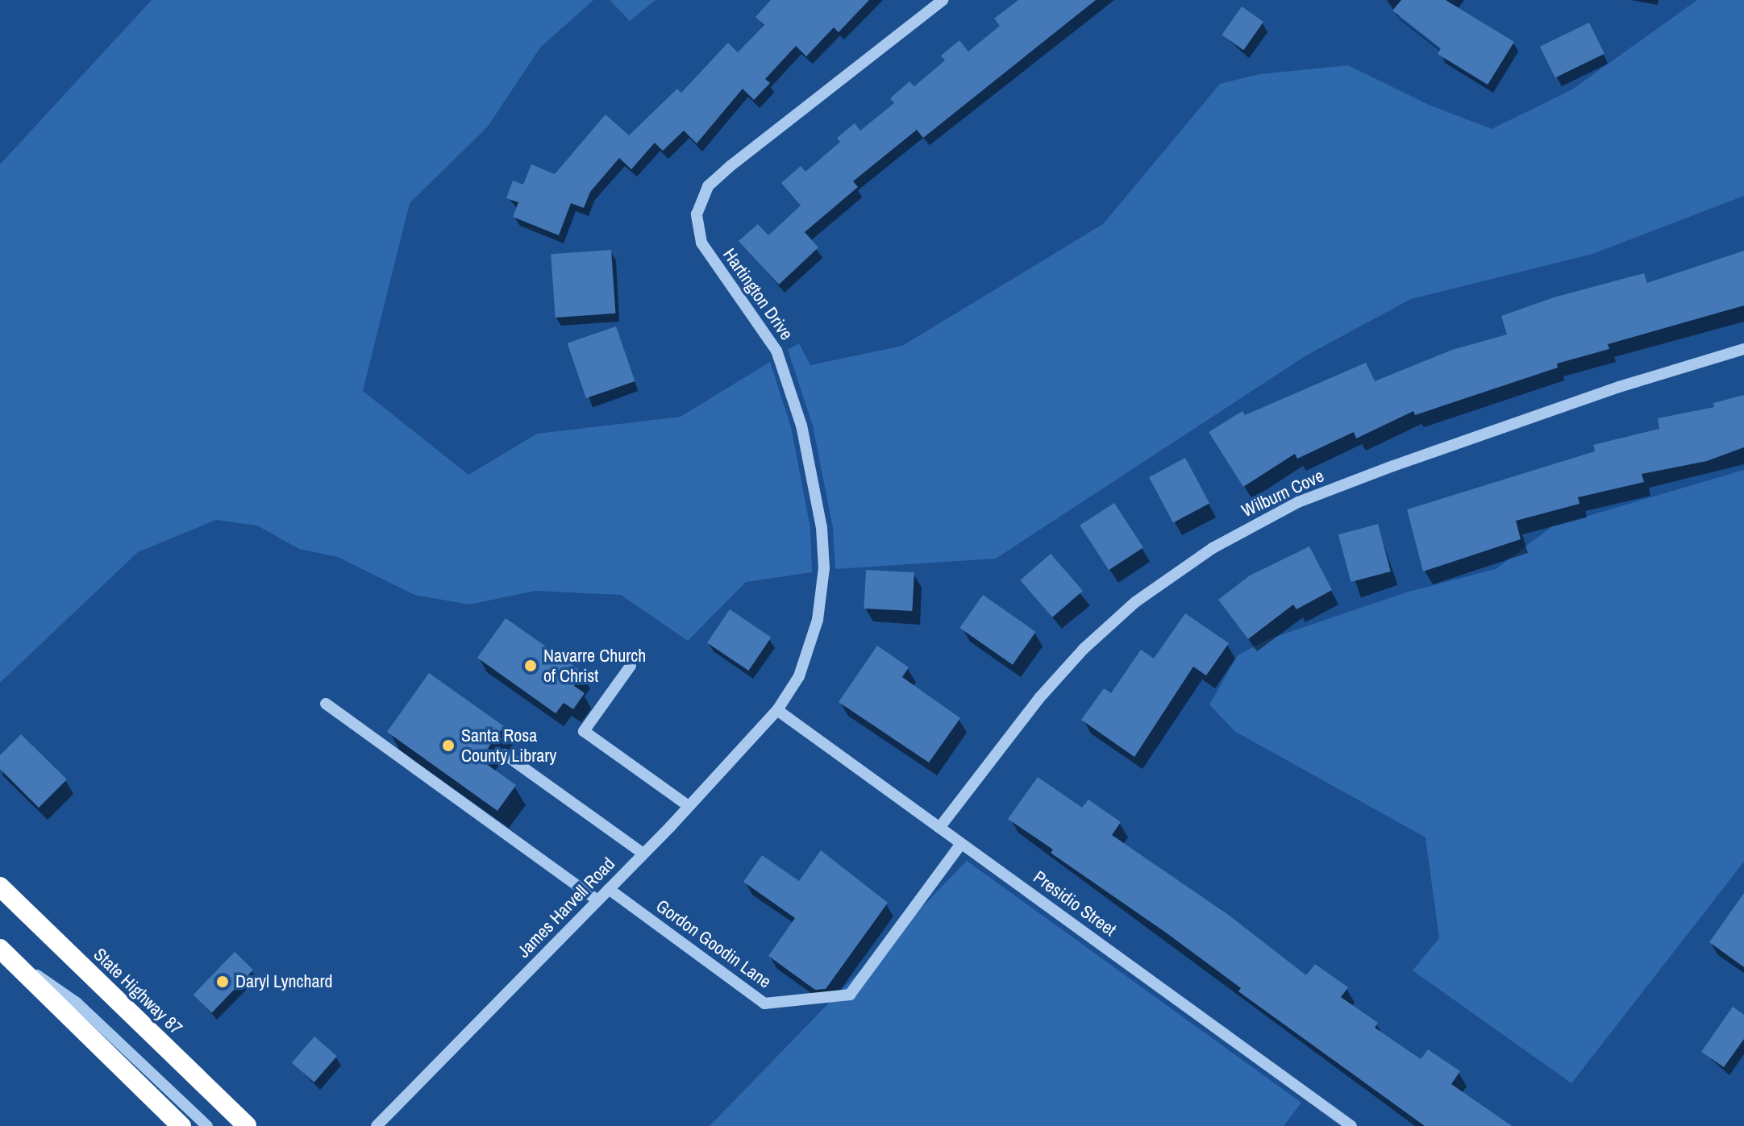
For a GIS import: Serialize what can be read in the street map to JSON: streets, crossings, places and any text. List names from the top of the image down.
{
  "streets": {
    "highway": ["State Highway 87"],
    "street": [
      "Hartington Drive",
      "Wilburn Cove",
      "Presidio Street",
      "James Harvell Road",
      "Gordon Goodin Lane"
    ]
  },
  "crossings": [
    ["Hartington Drive", "Presidio Street"],
    ["Hartington Drive", "James Harvell Road"],
    ["Wilburn Cove", "Presidio Street"],
    ["Presidio Street", "James Harvell Road"],
    ["Presidio Street", "Gordon Goodin Lane"],
    ["James Harvell Road", "Gordon Goodin Lane"]
  ],
  "places": ["Navarre Church of Christ", "Santa Rosa County Library", "Daryl Lynchard"]
}
